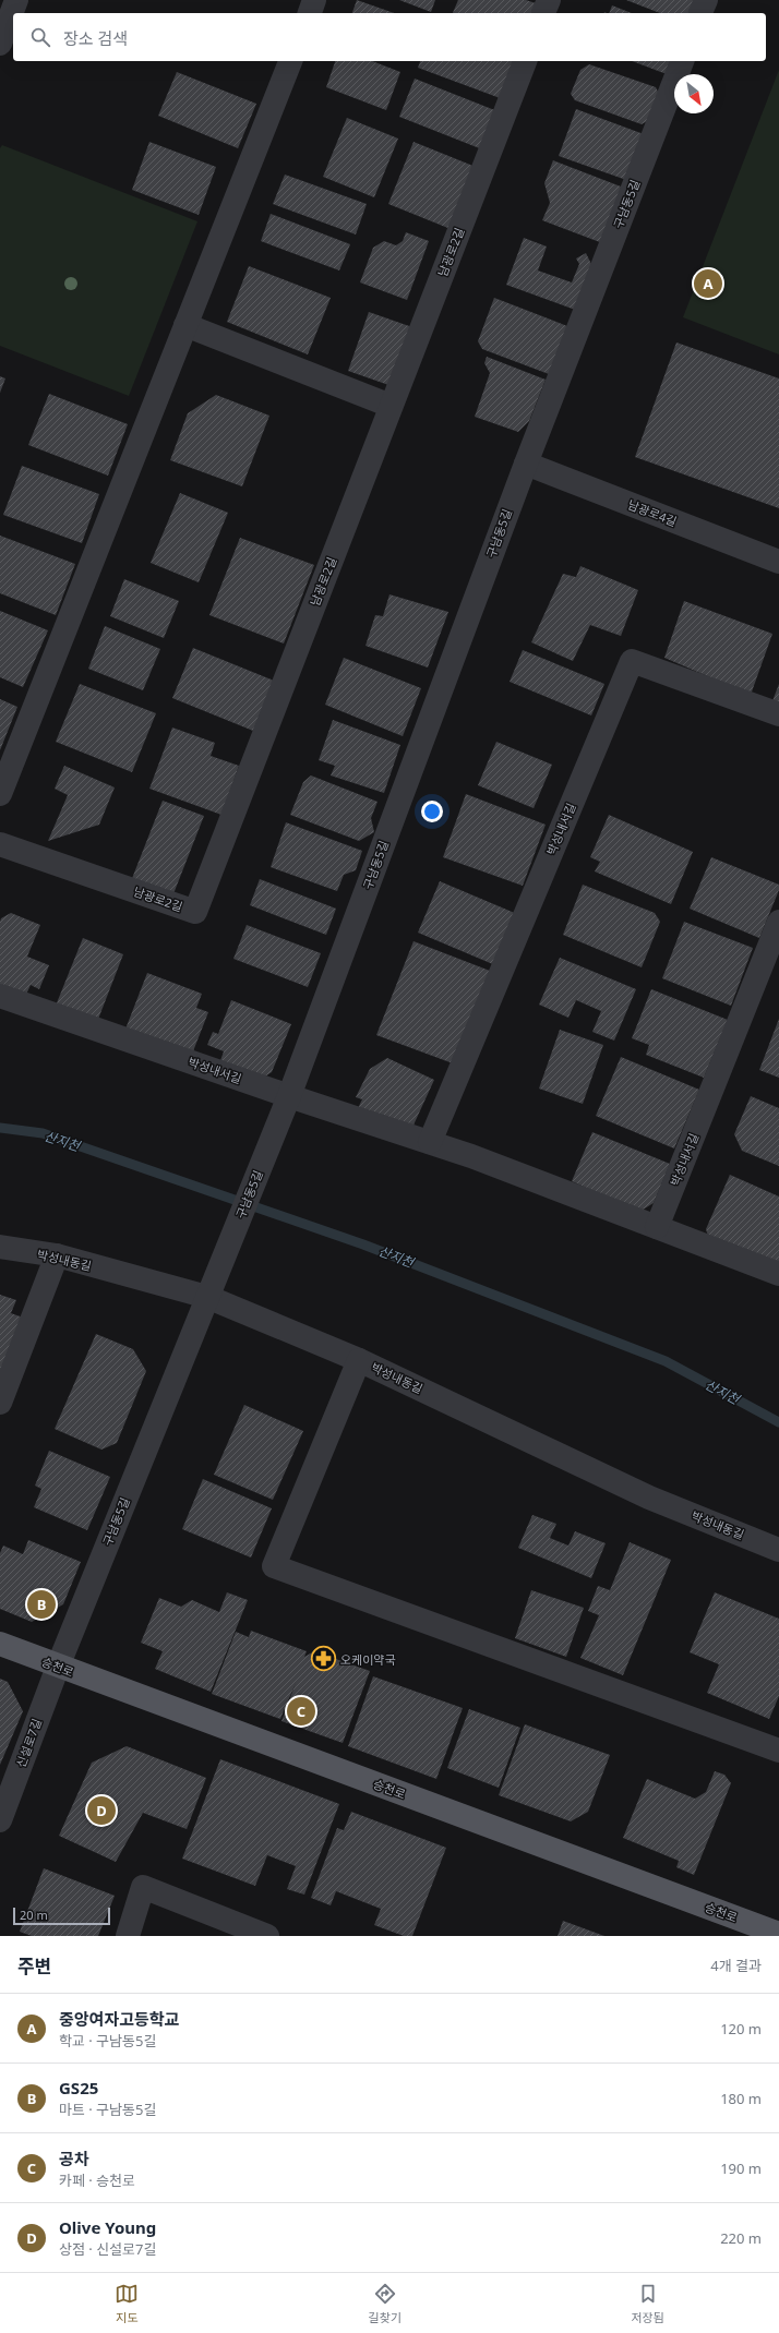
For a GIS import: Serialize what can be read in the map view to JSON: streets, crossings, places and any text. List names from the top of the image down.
{
  "streets": {
    "main road": ["승천로"],
    "street": [
      "구남동5길",
      "남광로2길",
      "남광로4길",
      "박성내서길",
      "박성내동길",
      "신설로7길"
    ]
  },
  "crossings": [
    ["구남동5길", "남광로4길"],
    ["구남동5길", "박성내서길"],
    ["구남동5길", "박성내동길"],
    ["구남동5길", "승천로"],
    ["구남동5길", "신설로7길"],
    ["승천로", "신설로7길"]
  ],
  "water": ["산지천"],
  "places": {
    "pharmacy": ["오케이약국"]
  },
  "scale_bar": "20 m",
  "north": "bottom right",
  "page": {
    "search": "장소 검색",
    "pins": [
      "A",
      "B",
      "C",
      "D"
    ],
    "scale": "20 m",
    "heading": ["주변", "4개 결과"],
    "list": [
      {
        "mark": "A",
        "name": "중앙여자고등학교",
        "note": "학교 · 구남동5길",
        "value": "120 m"
      },
      {
        "mark": "B",
        "name": "GS25",
        "note": "마트 · 구남동5길",
        "value": "180 m"
      },
      {
        "mark": "C",
        "name": "공차",
        "note": "카페 · 승천로",
        "value": "190 m"
      },
      {
        "mark": "D",
        "name": "Olive Young",
        "note": "상점 · 신설로7길",
        "value": "220 m"
      }
    ],
    "nav": ["지도", "길찾기", "저장됨"]
  }
}
